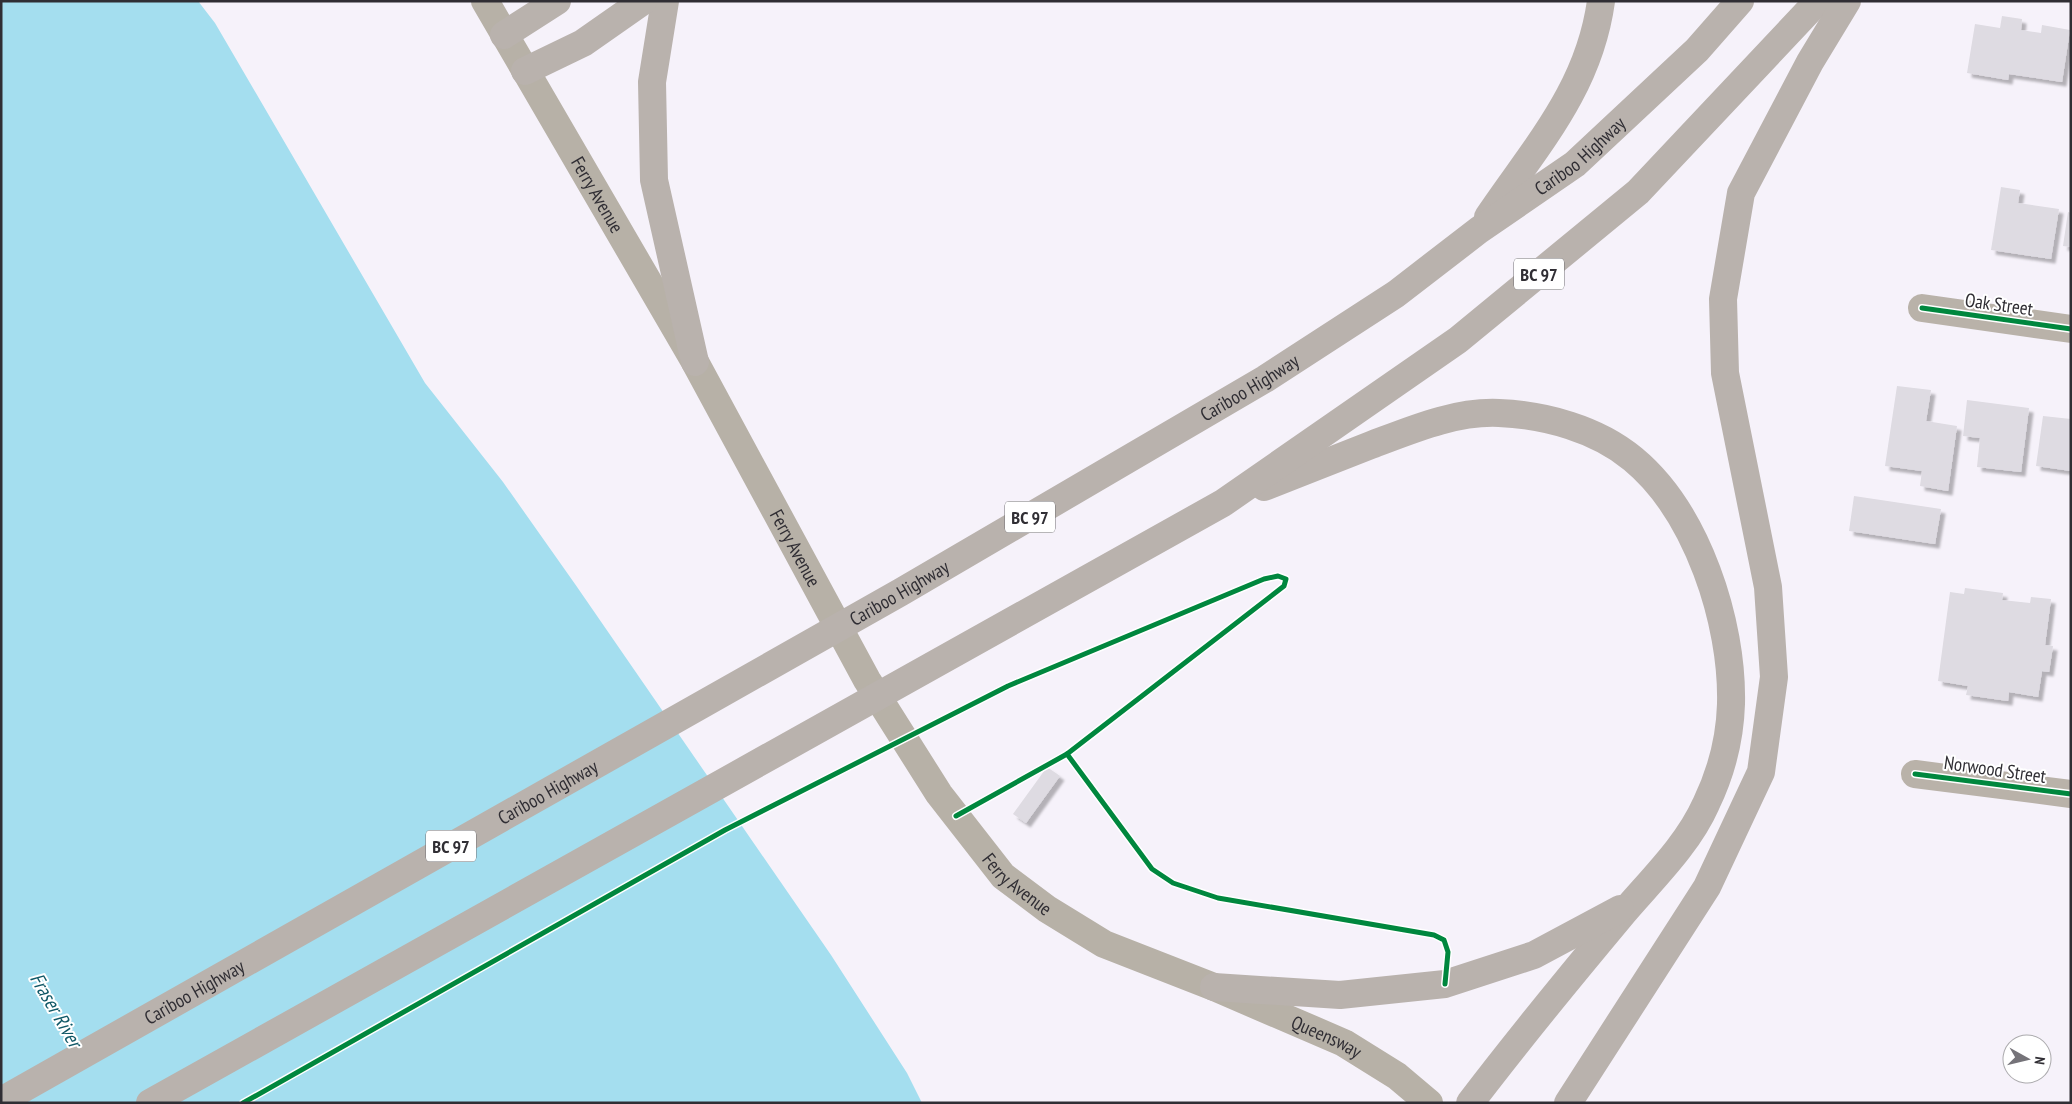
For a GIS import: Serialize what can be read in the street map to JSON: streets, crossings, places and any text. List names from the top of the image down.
{
  "streets": {
    "highway": ["Cariboo Highway", "BC 97"],
    "main road": ["Ferry Avenue", "Queensway"],
    "street": ["Oak Street", "Norwood Street"]
  },
  "crossings": [
    ["Ferry Avenue", "Queensway"]
  ],
  "water": ["Fraser River"],
  "north": "right"
}
